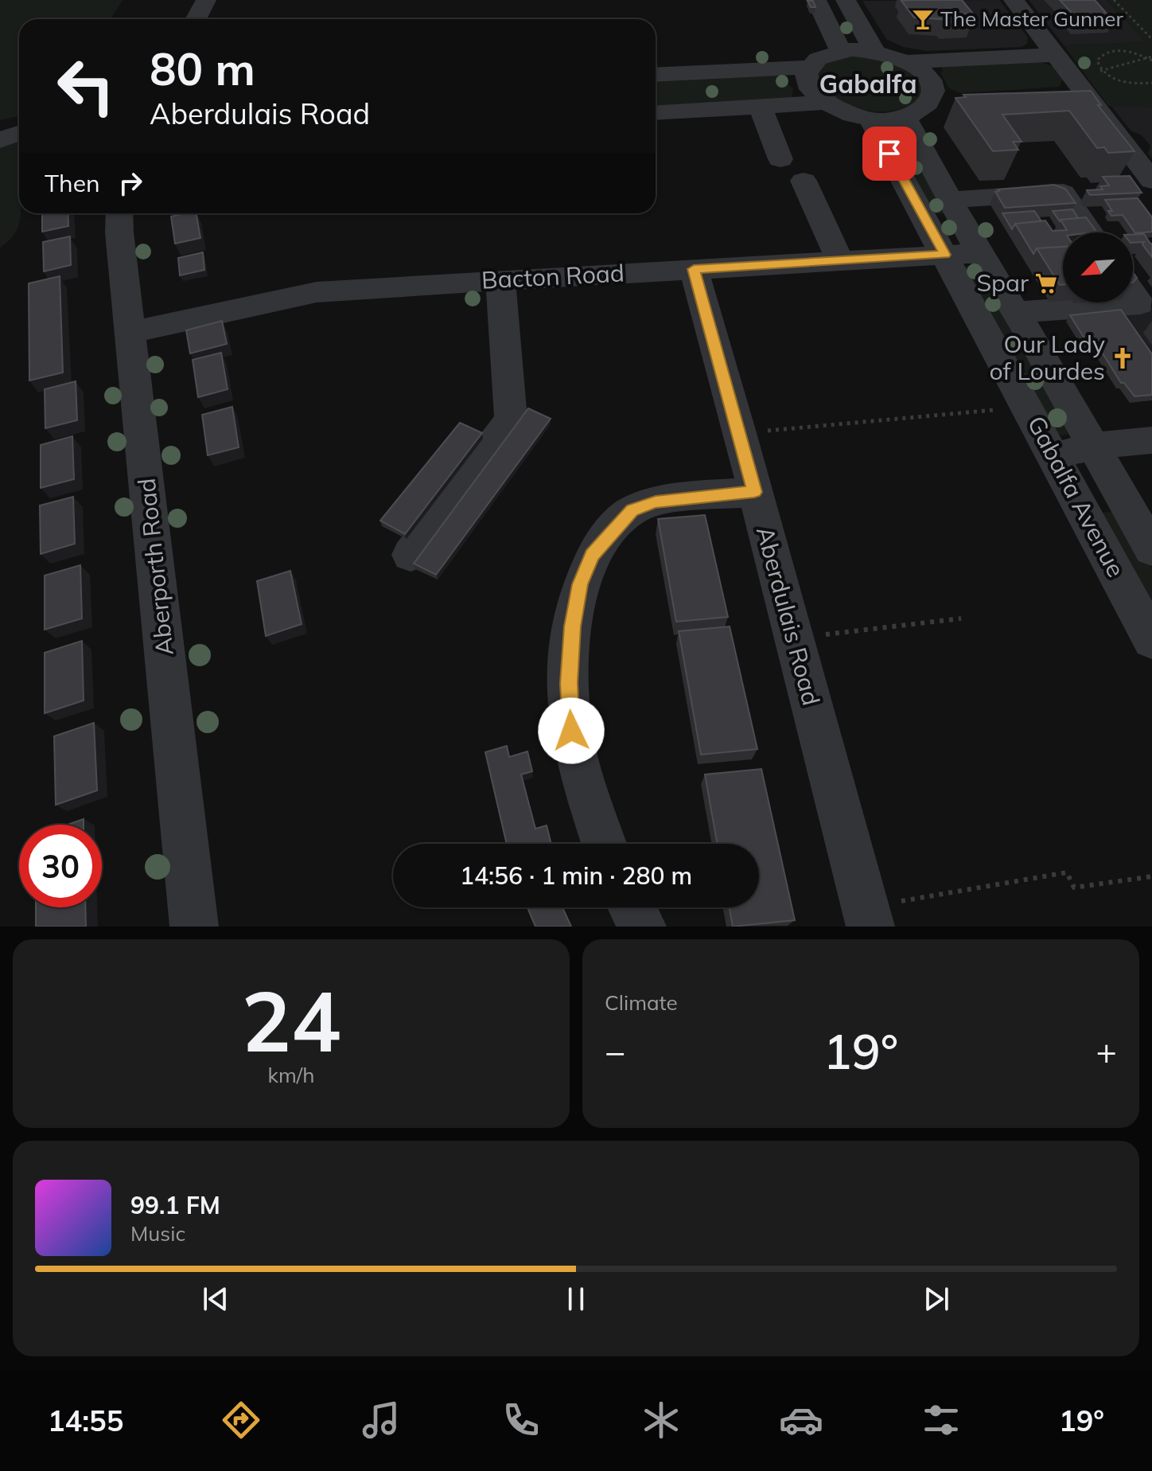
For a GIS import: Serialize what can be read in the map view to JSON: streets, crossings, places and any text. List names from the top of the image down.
{
  "streets": {
    "street": [
      "Bacton Road",
      "Gabalfa Avenue",
      "Aberporth Road",
      "Aberdulais Road"
    ]
  },
  "crossings": [
    ["Bacton Road", "Gabalfa Avenue"],
    ["Bacton Road", "Aberporth Road"],
    ["Bacton Road", "Aberdulais Road"]
  ],
  "districts": ["Gabalfa"],
  "places": {
    "bar": ["The Master Gunner"],
    "supermarket": ["Spar"],
    "church": ["Our Lady of Lourdes"]
  },
  "north": "bottom left",
  "page": {
    "turn": ["80 m", "Aberdulais Road"],
    "then": "Then",
    "limit": "30",
    "trip": "14:56 · 1 min · 280 m",
    "tile": [
      ["24", "km/h"],
      "Climate"
    ],
    "heat": ["−", "19°", "+"],
    "song": ["99.1 FM", "Music"],
    "tabs": ["14:55", "19°"]
  }
}
